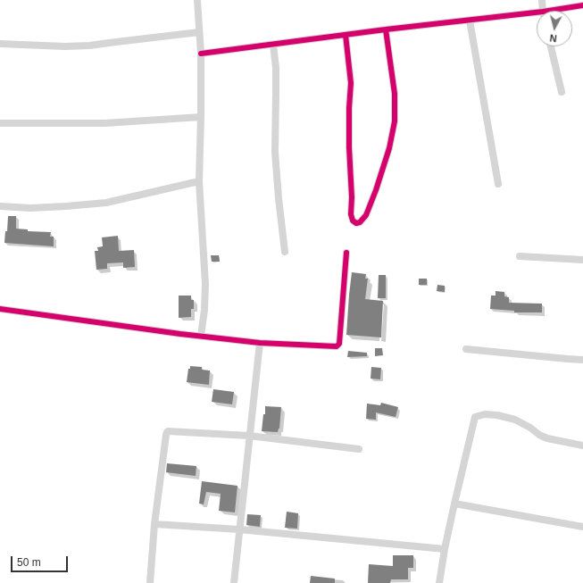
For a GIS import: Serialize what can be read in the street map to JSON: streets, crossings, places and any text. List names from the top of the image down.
{
  "scale_bar": "50 m",
  "north": "bottom"
}
